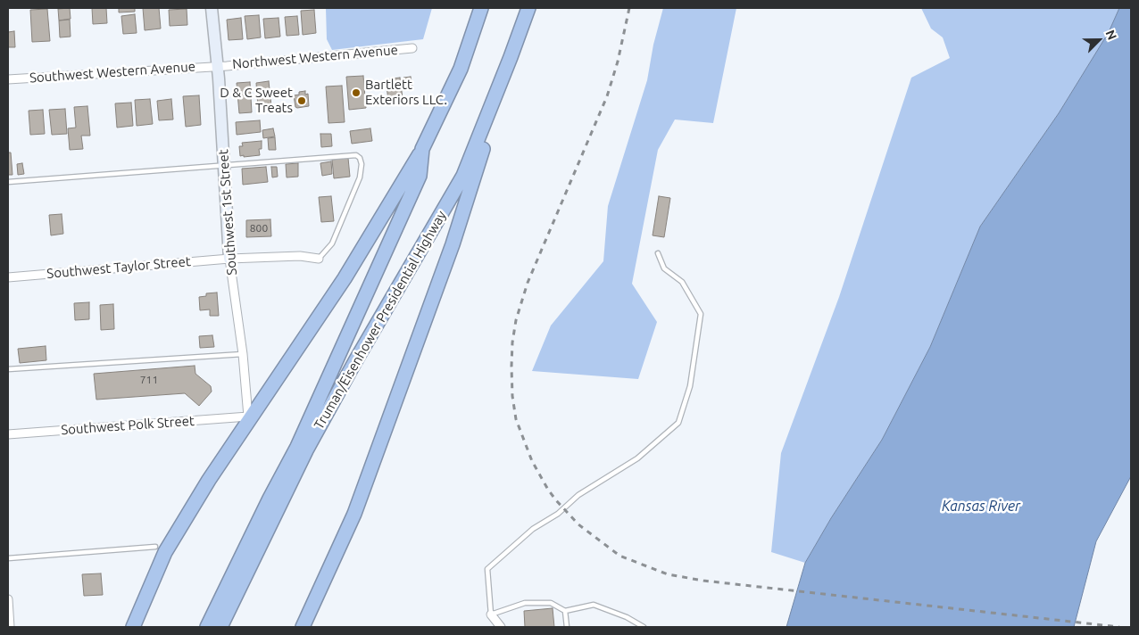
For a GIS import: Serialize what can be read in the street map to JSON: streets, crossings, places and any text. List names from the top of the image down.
{
  "streets": {
    "highway": ["Truman/Eisenhower Presidential Highway"],
    "street": [
      "Northwest Western Avenue",
      "Southwest Western Avenue",
      "Southwest 1st Street",
      "Southwest Taylor Street",
      "Southwest Polk Street"
    ]
  },
  "crossings": [
    ["Northwest Western Avenue", "Southwest Western Avenue"],
    ["Northwest Western Avenue", "Southwest 1st Street"],
    ["Southwest Western Avenue", "Southwest 1st Street"],
    ["Southwest 1st Street", "Southwest Taylor Street"],
    ["Southwest 1st Street", "Southwest Polk Street"]
  ],
  "water": ["Kansas River"],
  "places": ["Bartlett Exteriors LLC.", "D & C Sweet Treats"],
  "house_numbers": ["800", "711"],
  "north": "top right"
}
